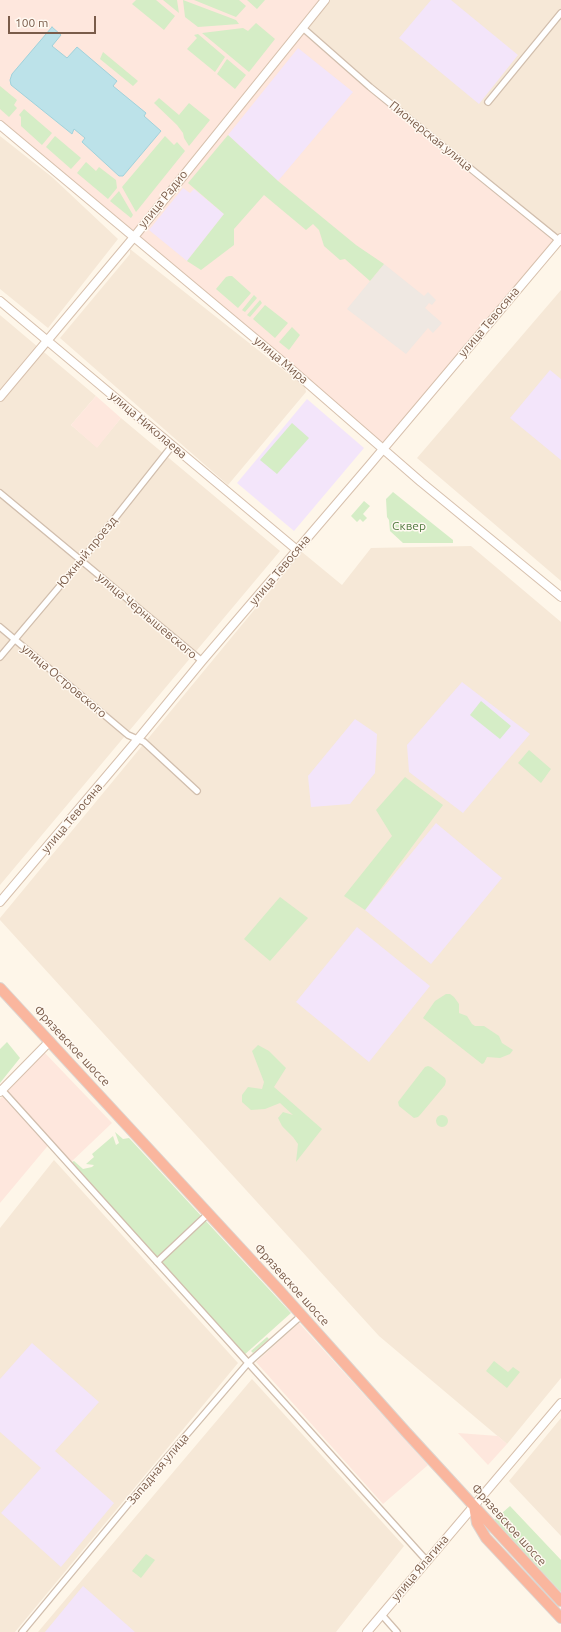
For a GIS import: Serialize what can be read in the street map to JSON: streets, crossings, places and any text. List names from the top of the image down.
{
  "streets": {
    "highway": ["Фрязевское шоссе"],
    "main road": [
      "улица Радио",
      "улица Тевосяна",
      "улица Мира",
      "улица Николаева",
      "улица Ялагина"
    ],
    "street": [
      "Пионерская улица",
      "Южный проезд",
      "улица Чернышевского",
      "улица Островского",
      "Западная улица"
    ]
  },
  "crossings": [
    ["Пионерская улица", "улица Радио"],
    ["Пионерская улица", "улица Тевосяна"],
    ["улица Радио", "улица Мира"],
    ["улица Радио", "улица Николаева"],
    ["улица Тевосяна", "улица Мира"],
    ["улица Тевосяна", "улица Николаева"],
    ["улица Тевосяна", "улица Чернышевского"],
    ["улица Тевосяна", "улица Островского"],
    ["улица Николаева", "Южный проезд"],
    ["Южный проезд", "улица Чернышевского"],
    ["Южный проезд", "улица Островского"],
    ["Фрязевское шоссе", "Западная улица"],
    ["Фрязевское шоссе", "улица Ялагина"]
  ],
  "parks": ["Сквер"],
  "scale_bar": "100 m"
}
